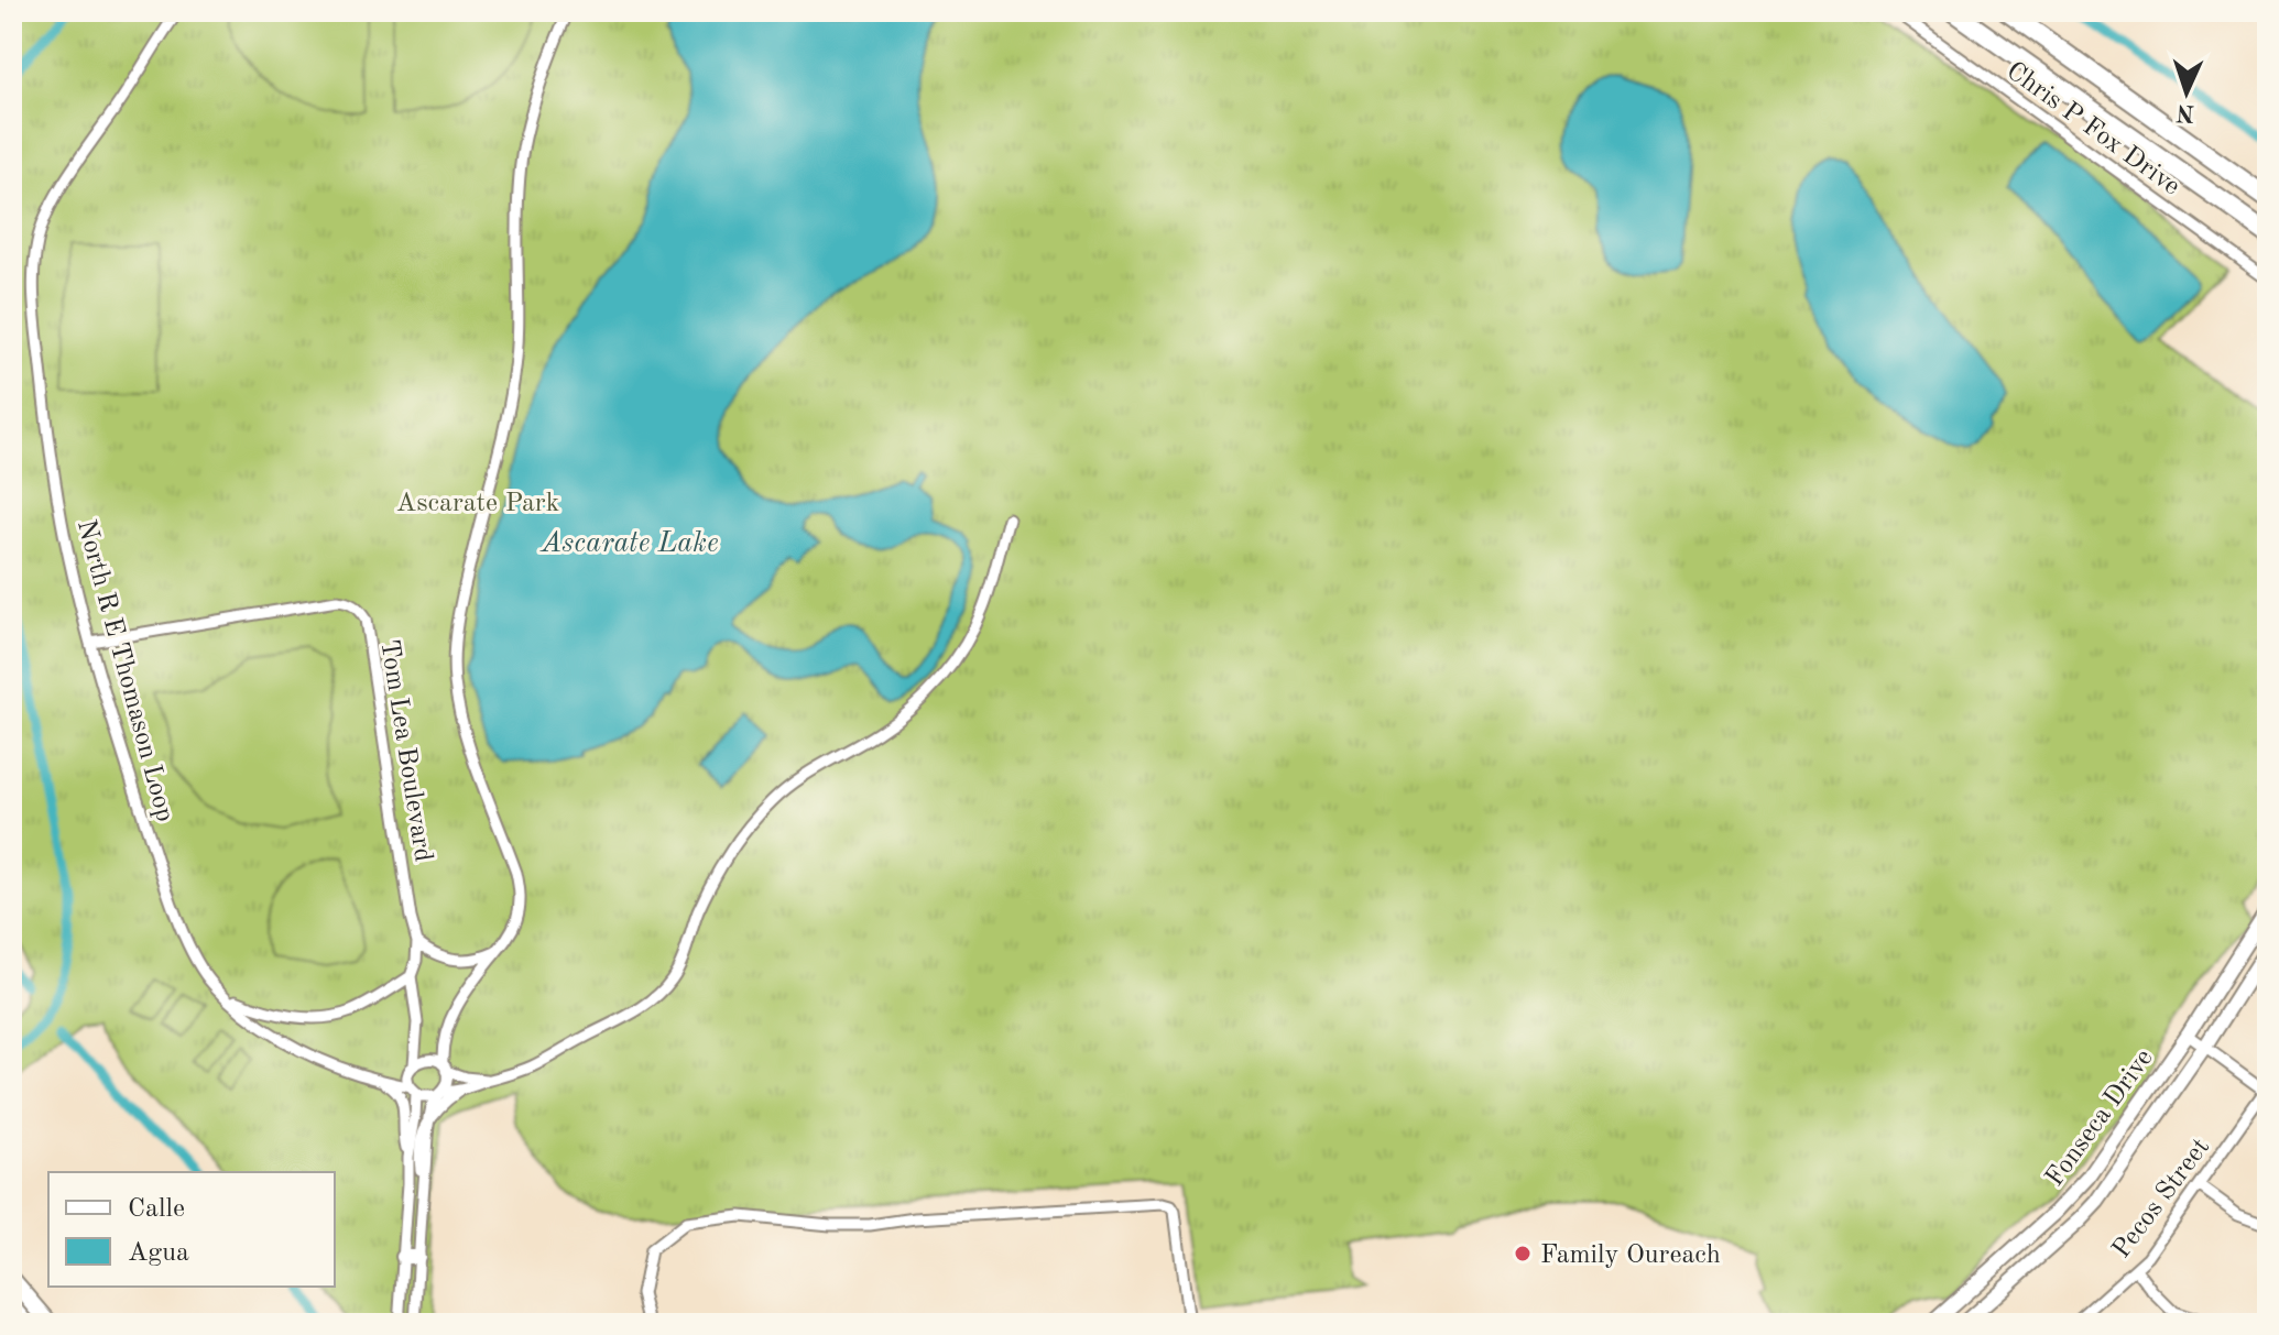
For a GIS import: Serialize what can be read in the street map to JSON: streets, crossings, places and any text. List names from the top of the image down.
{
  "streets": {
    "main road": ["Fonseca Drive"],
    "street": [
      "Chris P Fox Drive",
      "North R E Thomason Loop",
      "Tom Lea Boulevard",
      "Pecos Street"
    ]
  },
  "crossings": [
    ["North R E Thomason Loop", "Tom Lea Boulevard"]
  ],
  "water": ["Ascarate Lake"],
  "parks": ["Ascarate Park"],
  "places": ["Family Oureach"],
  "legend": ["Calle", "Agua"],
  "north": "bottom"
}
